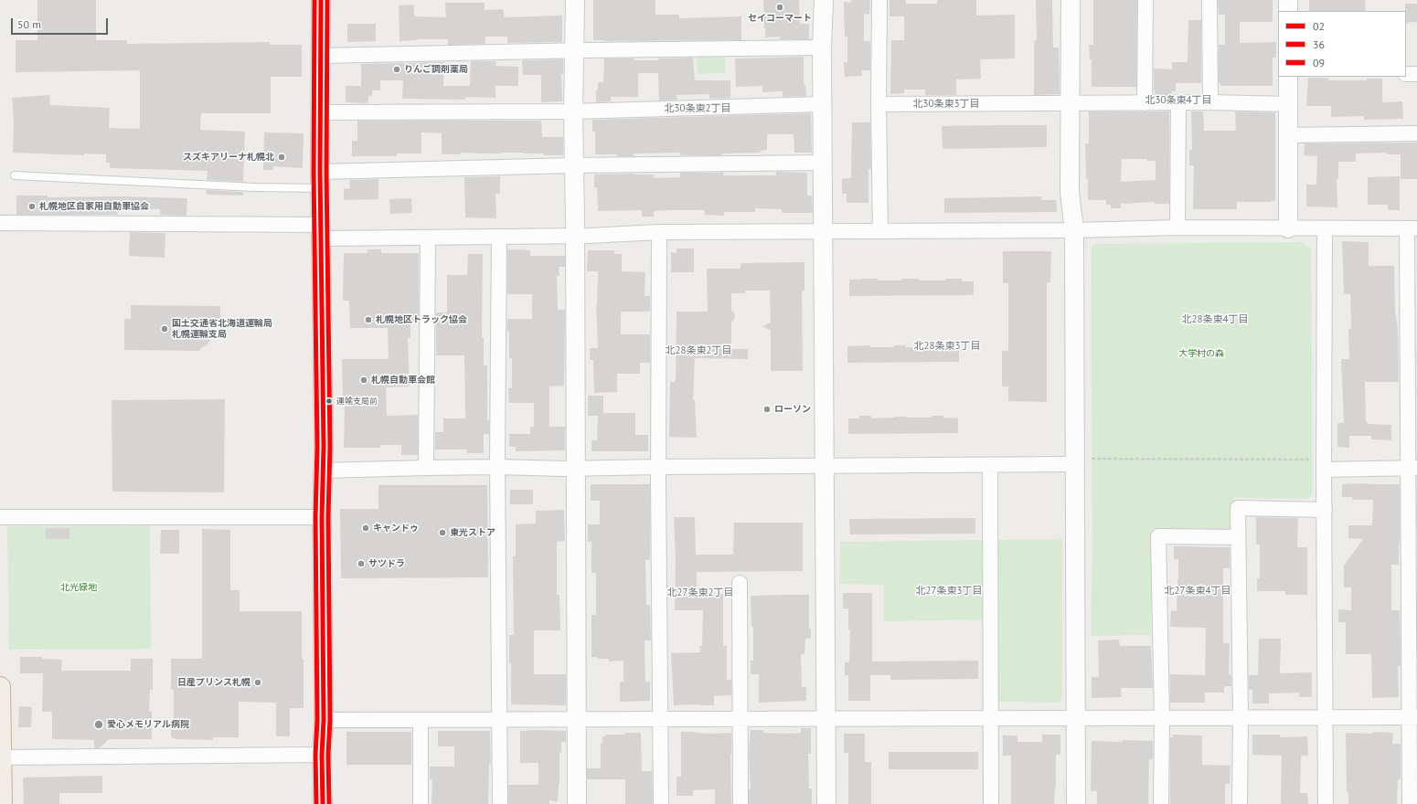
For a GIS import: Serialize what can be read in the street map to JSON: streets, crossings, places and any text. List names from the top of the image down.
{
  "districts": [
    "北30条東4丁目",
    "北30条東3丁目",
    "北30条東2丁目",
    "北28条東4丁目",
    "北28条東3丁目",
    "北28条東2丁目",
    "北27条東3丁目",
    "北27条東4丁目",
    "北27条東2丁目"
  ],
  "parks": ["大学村の森", "北光緑地"],
  "places": [
    "セイコーマート",
    "りんご調剤薬局",
    "スズキアリーナ札幌北",
    "札幌地区自家用自動車協会",
    "札幌地区トラック協会",
    "国土交通省北海道運輸局 札幌運輸支局",
    "札幌自動車会館",
    "運輸支局前",
    "ローソン",
    "キャンドゥ",
    "東光ストア",
    "サツドラ",
    "日産プリンス札幌",
    "愛心メモリアル病院"
  ],
  "lines": ["transit line 02", "transit line 36", "transit line 09"],
  "legend": ["02", "36", "09"],
  "scale_bar": "50 m"
}
